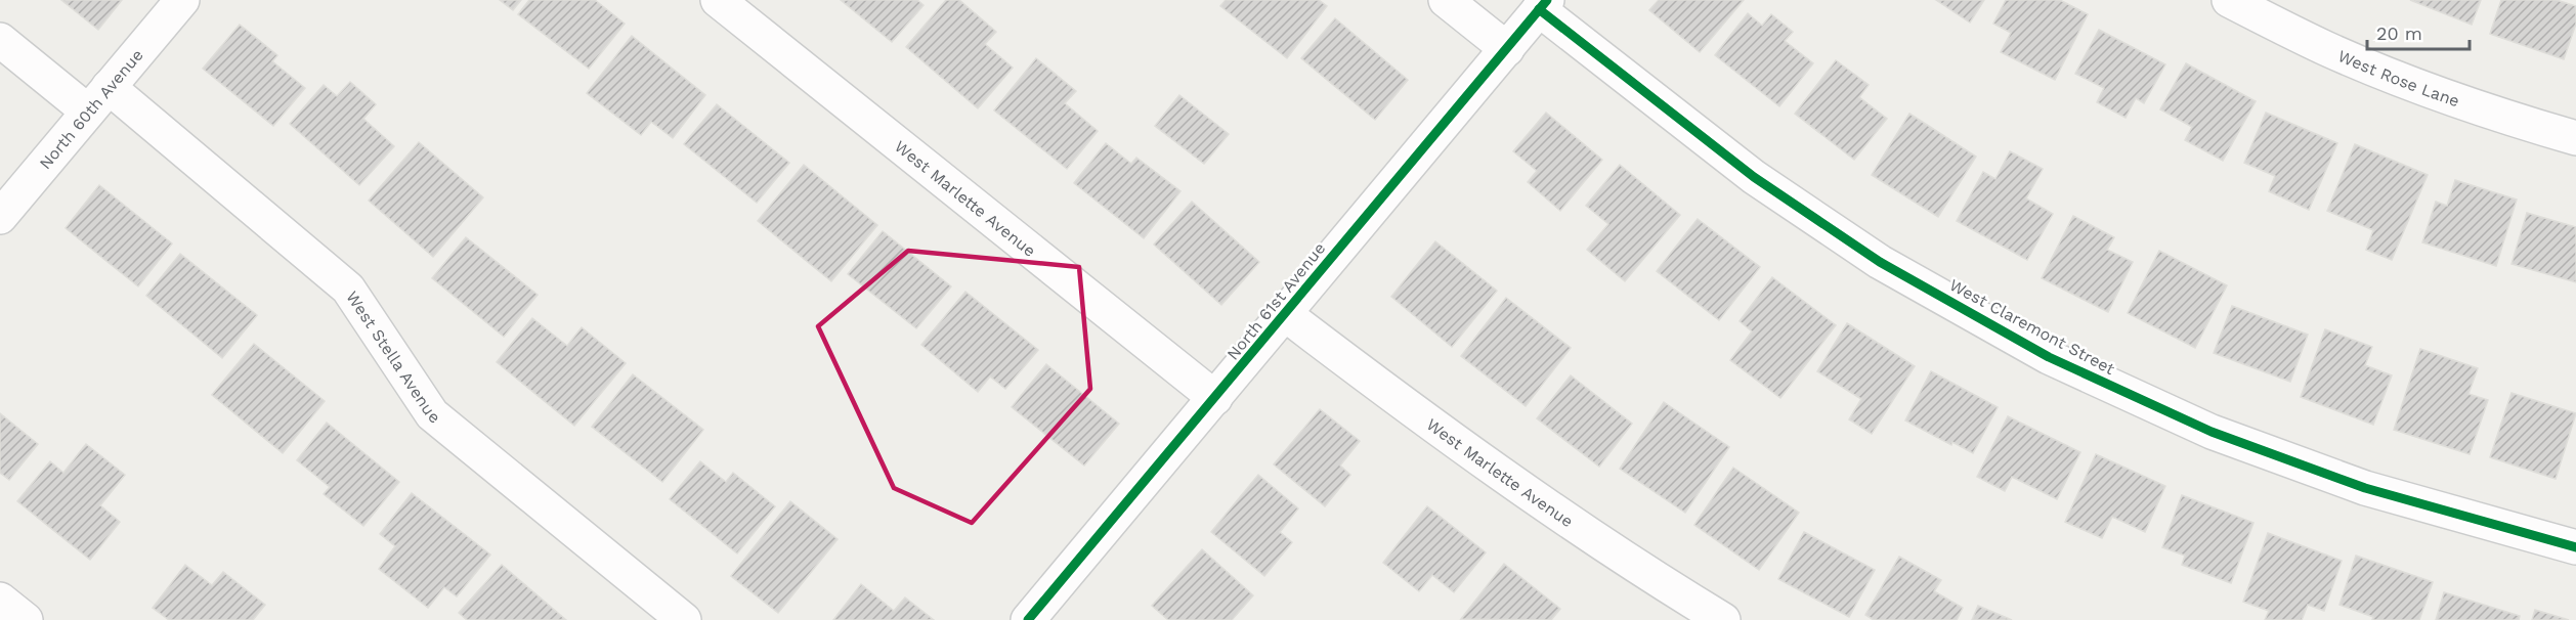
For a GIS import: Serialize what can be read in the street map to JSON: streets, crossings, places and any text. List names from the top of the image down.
{
  "streets": {
    "street": [
      "West Rose Lane",
      "North 60th Avenue",
      "West Marlette Avenue",
      "North 61st Avenue",
      "West Claremont Street",
      "West Stella Avenue"
    ]
  },
  "crossings": [
    ["North 60th Avenue", "West Stella Avenue"],
    ["West Marlette Avenue", "North 61st Avenue"],
    ["North 61st Avenue", "West Claremont Street"]
  ],
  "scale_bar": "20 m"
}
